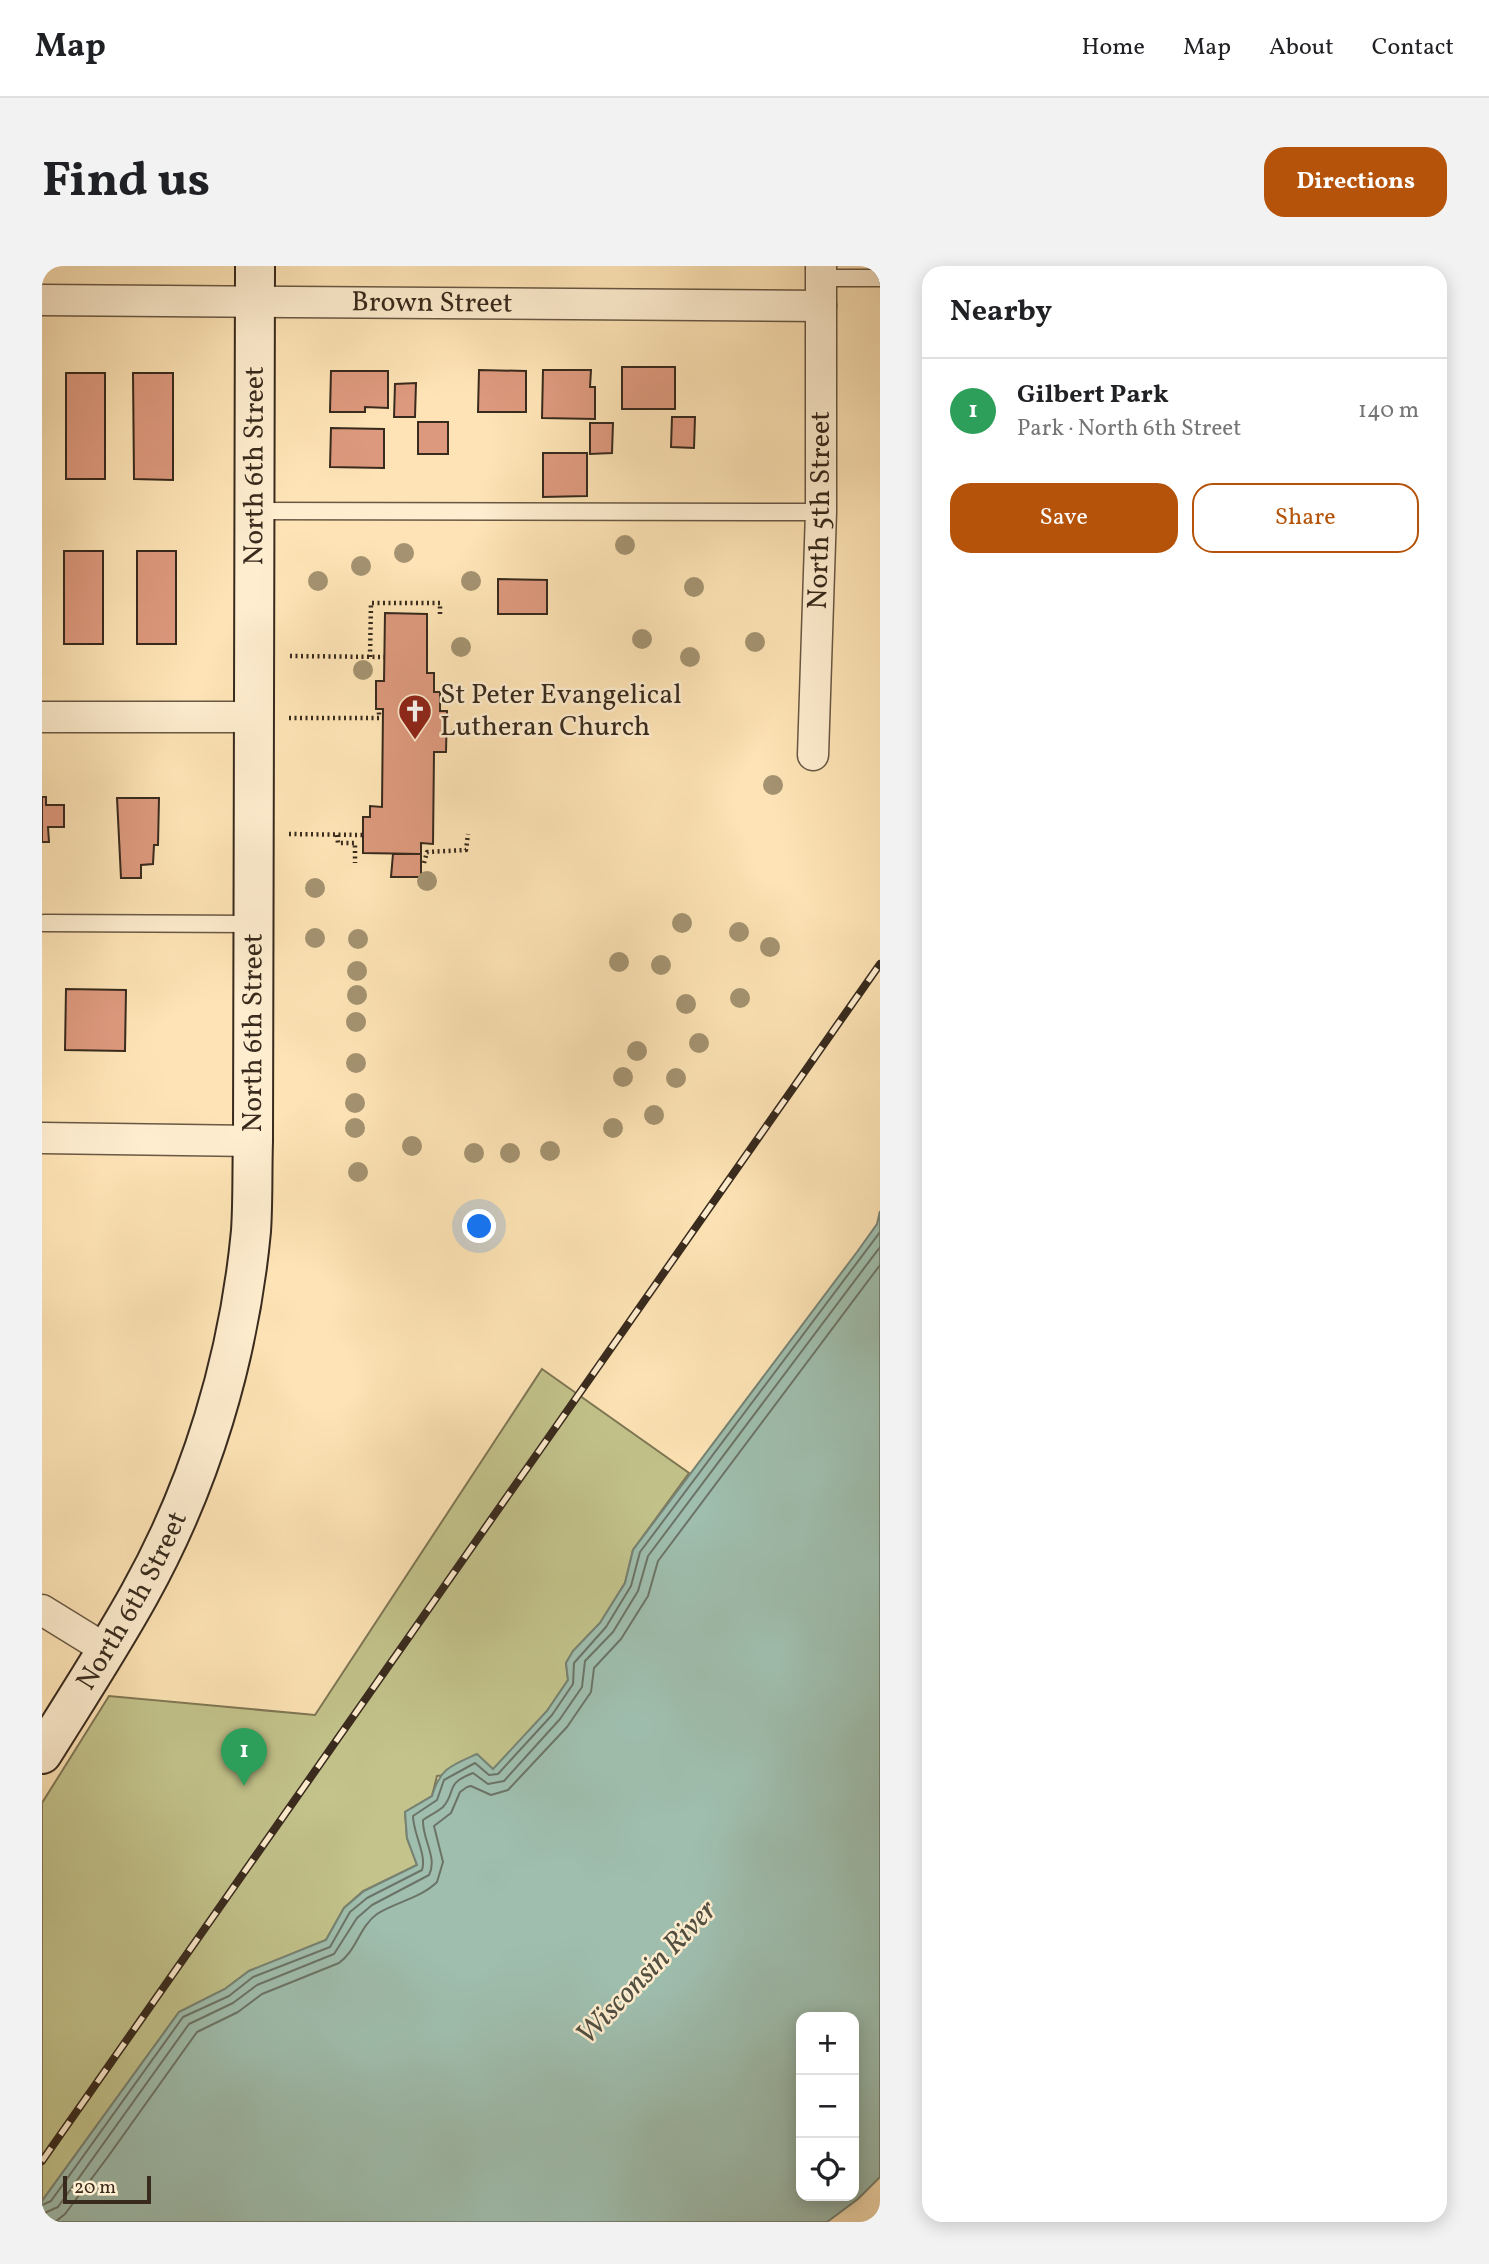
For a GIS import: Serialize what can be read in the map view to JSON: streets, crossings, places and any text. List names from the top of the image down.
{
  "streets": {
    "main road": ["North 6th Street"],
    "street": ["Brown Street", "North 5th Street"]
  },
  "crossings": [
    ["Brown Street", "North 6th Street"],
    ["Brown Street", "North 5th Street"]
  ],
  "water": ["Wisconsin River"],
  "places": {
    "church": ["St Peter Evangelical Lutheran Church"]
  },
  "scale_bar": "20 m",
  "page": {
    "header": "Map",
    "nav": [
      "Home",
      "Map",
      "About",
      "Contact"
    ],
    "buttons": [
      "Directions",
      ["Save", "Share"]
    ],
    "title": "Find us",
    "heading": "Nearby",
    "list": [
      {
        "mark": "1",
        "name": "Gilbert Park",
        "note": "Park · North 6th Street",
        "value": "140 m"
      }
    ],
    "pins": "1",
    "map_buttons": ["+", "−"],
    "scale": "20 m"
  }
}
